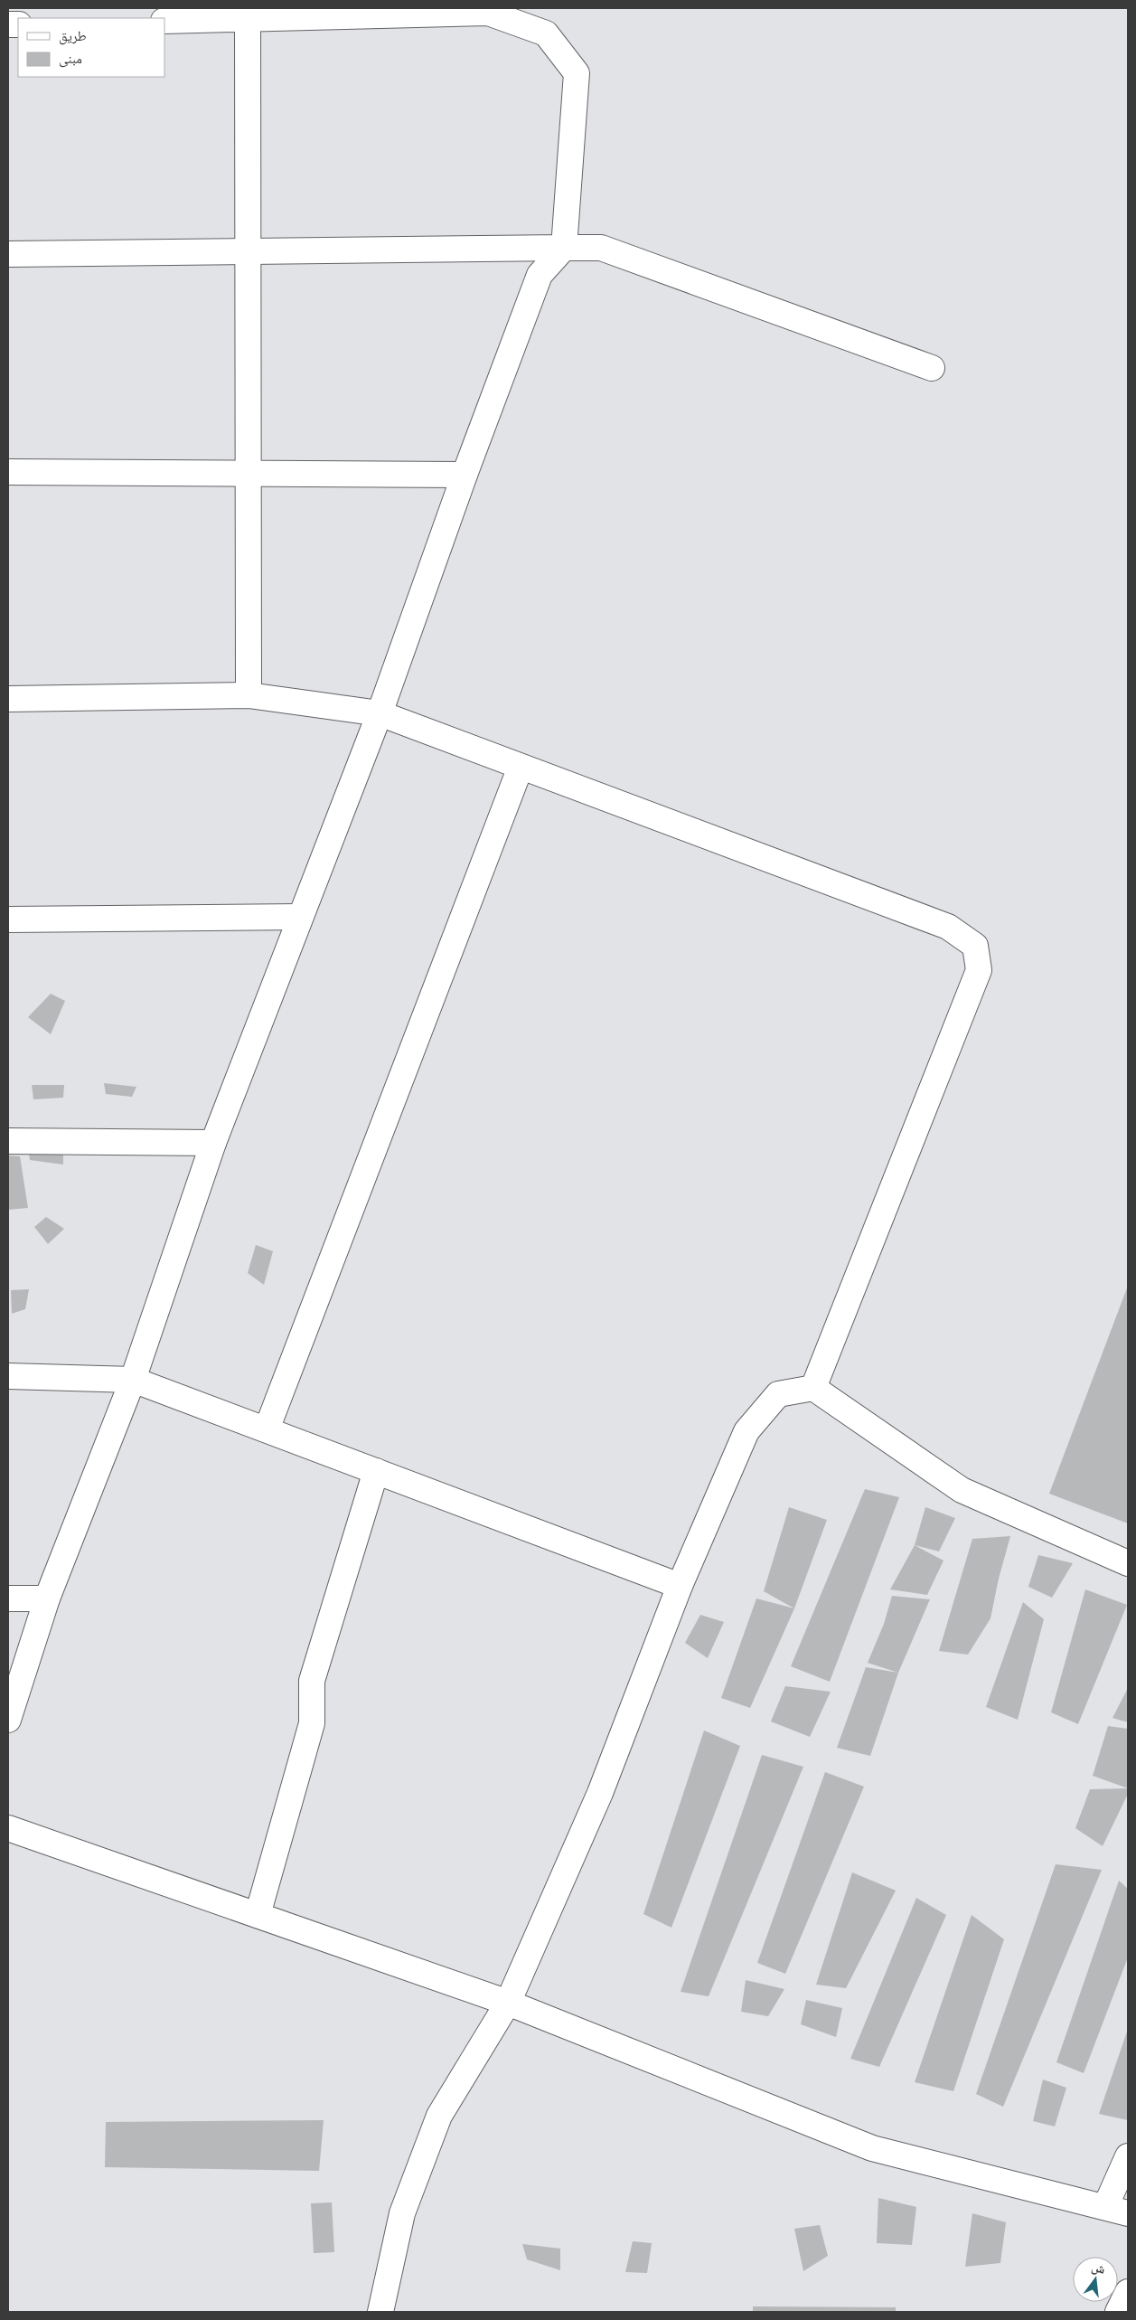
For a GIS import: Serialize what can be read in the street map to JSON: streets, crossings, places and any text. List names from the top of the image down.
{
  "legend": ["طريق", "مبنى"],
  "north": "top"
}
